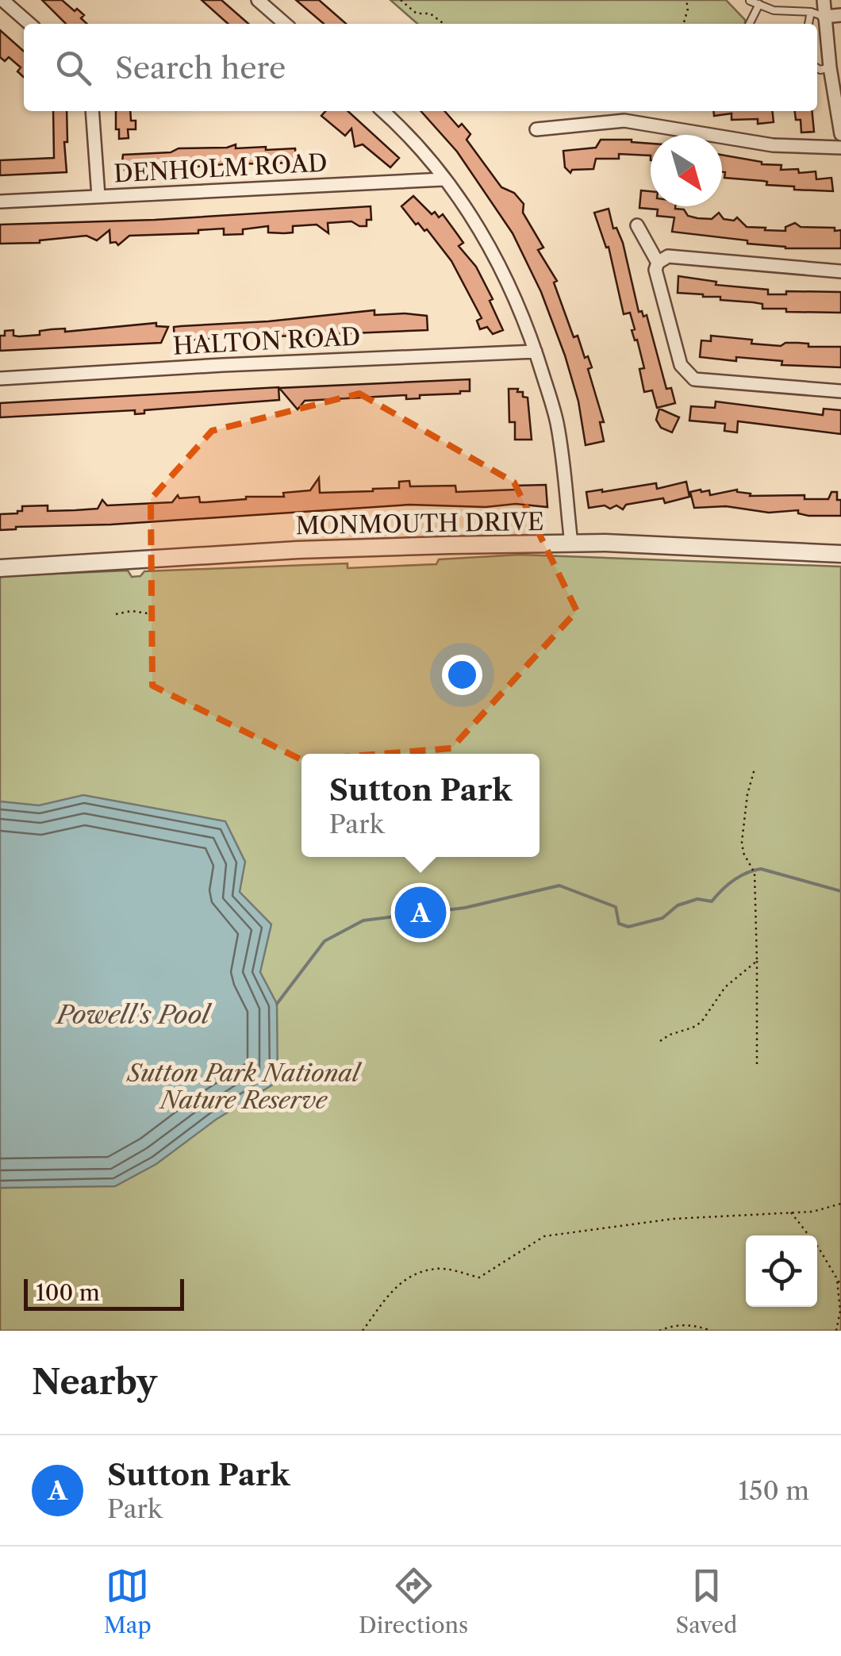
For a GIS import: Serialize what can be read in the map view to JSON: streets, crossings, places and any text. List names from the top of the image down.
{
  "streets": {
    "street": ["DENHOLM ROAD", "HALTON ROAD", "MONMOUTH DRIVE"]
  },
  "water": ["Powell's Pool"],
  "parks": ["Sutton Park National Nature Reserve"],
  "scale_bar": "100 m",
  "north": "bottom right",
  "page": {
    "search": "Search here",
    "popup": ["Sutton Park", "Park"],
    "pins": "A",
    "scale": "100 m",
    "heading": "Nearby",
    "list": [
      {
        "mark": "A",
        "name": "Sutton Park",
        "note": "Park",
        "value": "150 m"
      }
    ],
    "nav": ["Map", "Directions", "Saved"]
  }
}
